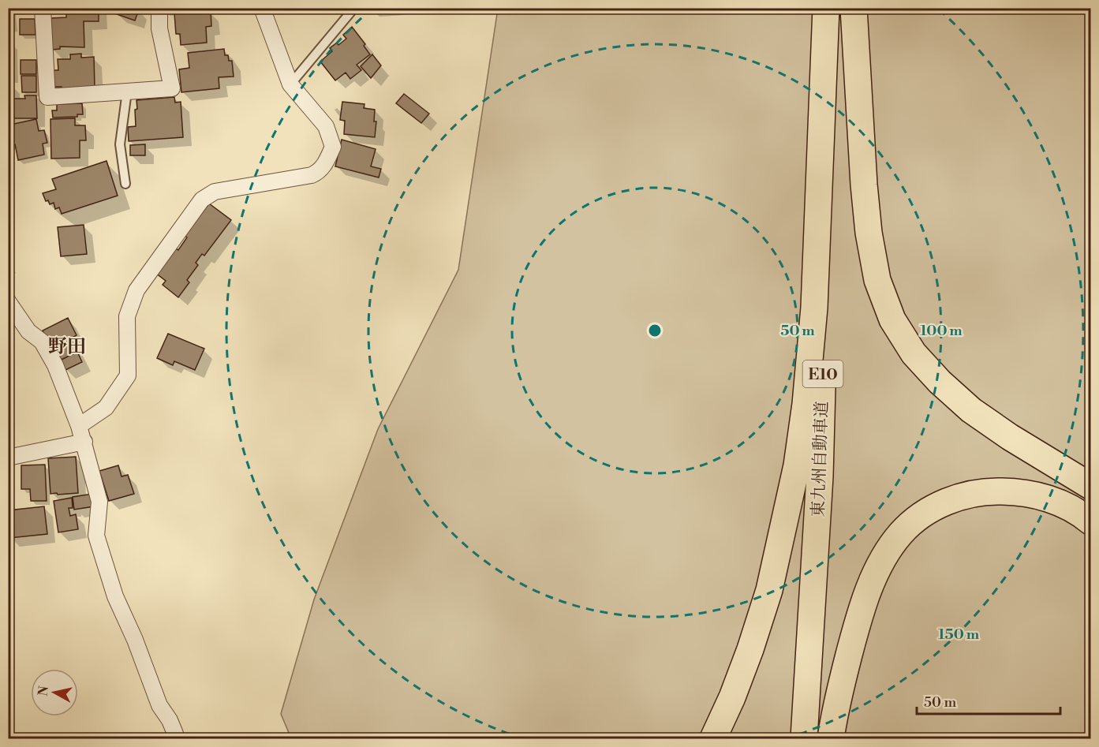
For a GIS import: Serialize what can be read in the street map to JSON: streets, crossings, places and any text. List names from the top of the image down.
{
  "streets": {
    "highway": ["E10", "東九州自動車道"]
  },
  "districts": ["野田"],
  "scale_bar": "50 m",
  "north": "left",
  "rings": ["50 m", "100 m", "150 m"]
}
